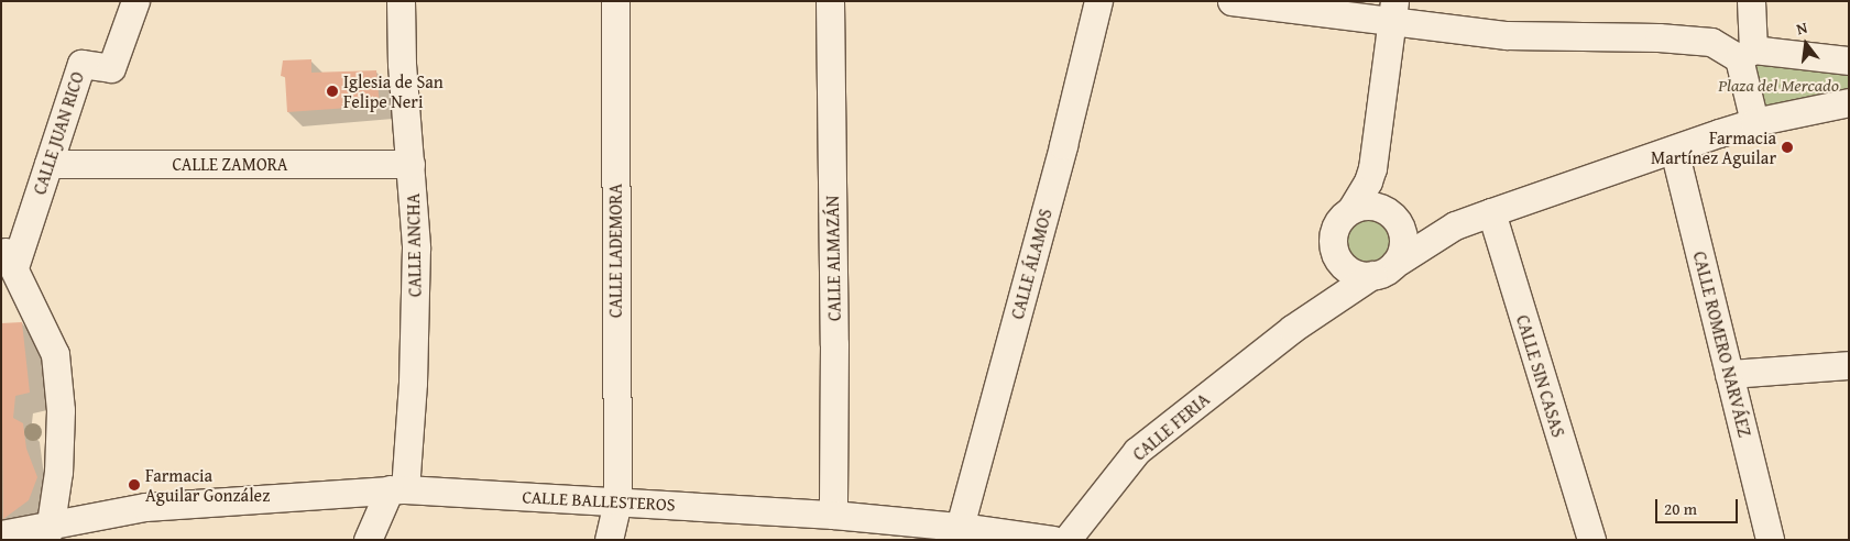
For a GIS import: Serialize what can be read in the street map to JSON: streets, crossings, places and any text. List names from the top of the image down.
{
  "streets": {
    "street": [
      "CALLE JUAN RICO",
      "CALLE ZAMORA",
      "CALLE ANCHA",
      "CALLE LADEMORA",
      "CALLE ALMAZÁN",
      "CALLE ÁLAMOS",
      "CALLE ROMERO NARVÁEZ",
      "CALLE SIN CASAS",
      "CALLE FERIA",
      "CALLE BALLESTEROS"
    ]
  },
  "crossings": [
    ["CALLE JUAN RICO", "CALLE ZAMORA"],
    ["CALLE ZAMORA", "CALLE ANCHA"],
    ["CALLE ANCHA", "CALLE BALLESTEROS"],
    ["CALLE LADEMORA", "CALLE BALLESTEROS"],
    ["CALLE ALMAZÁN", "CALLE BALLESTEROS"],
    ["CALLE ÁLAMOS", "CALLE BALLESTEROS"]
  ],
  "parks": ["Plaza del Mercado"],
  "places": ["Iglesia de San Felipe Neri", "Farmacia Martínez Aguilar", "Farmacia Aguilar González"],
  "scale_bar": "20 m",
  "north": "top"
}
